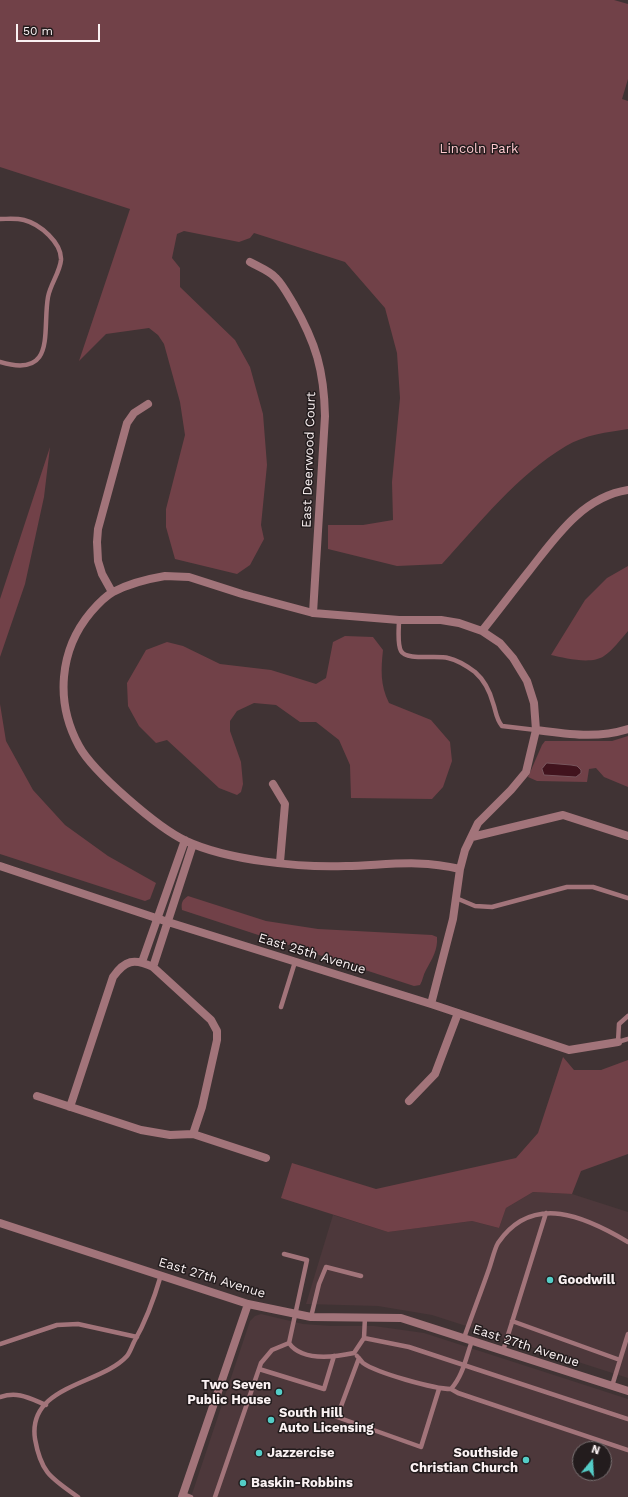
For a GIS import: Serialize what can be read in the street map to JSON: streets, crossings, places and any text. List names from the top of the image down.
{
  "streets": {
    "street": ["East Deerwood Court", "East 25th Avenue", "East 27th Avenue"]
  },
  "parks": ["Lincoln Park"],
  "places": [
    "Goodwill",
    "Two Seven Public House",
    "South Hill Auto Licensing",
    "Jazzercise",
    "Southside Christian Church",
    "Baskin-Robbins"
  ],
  "scale_bar": "50 m",
  "north": "top"
}
